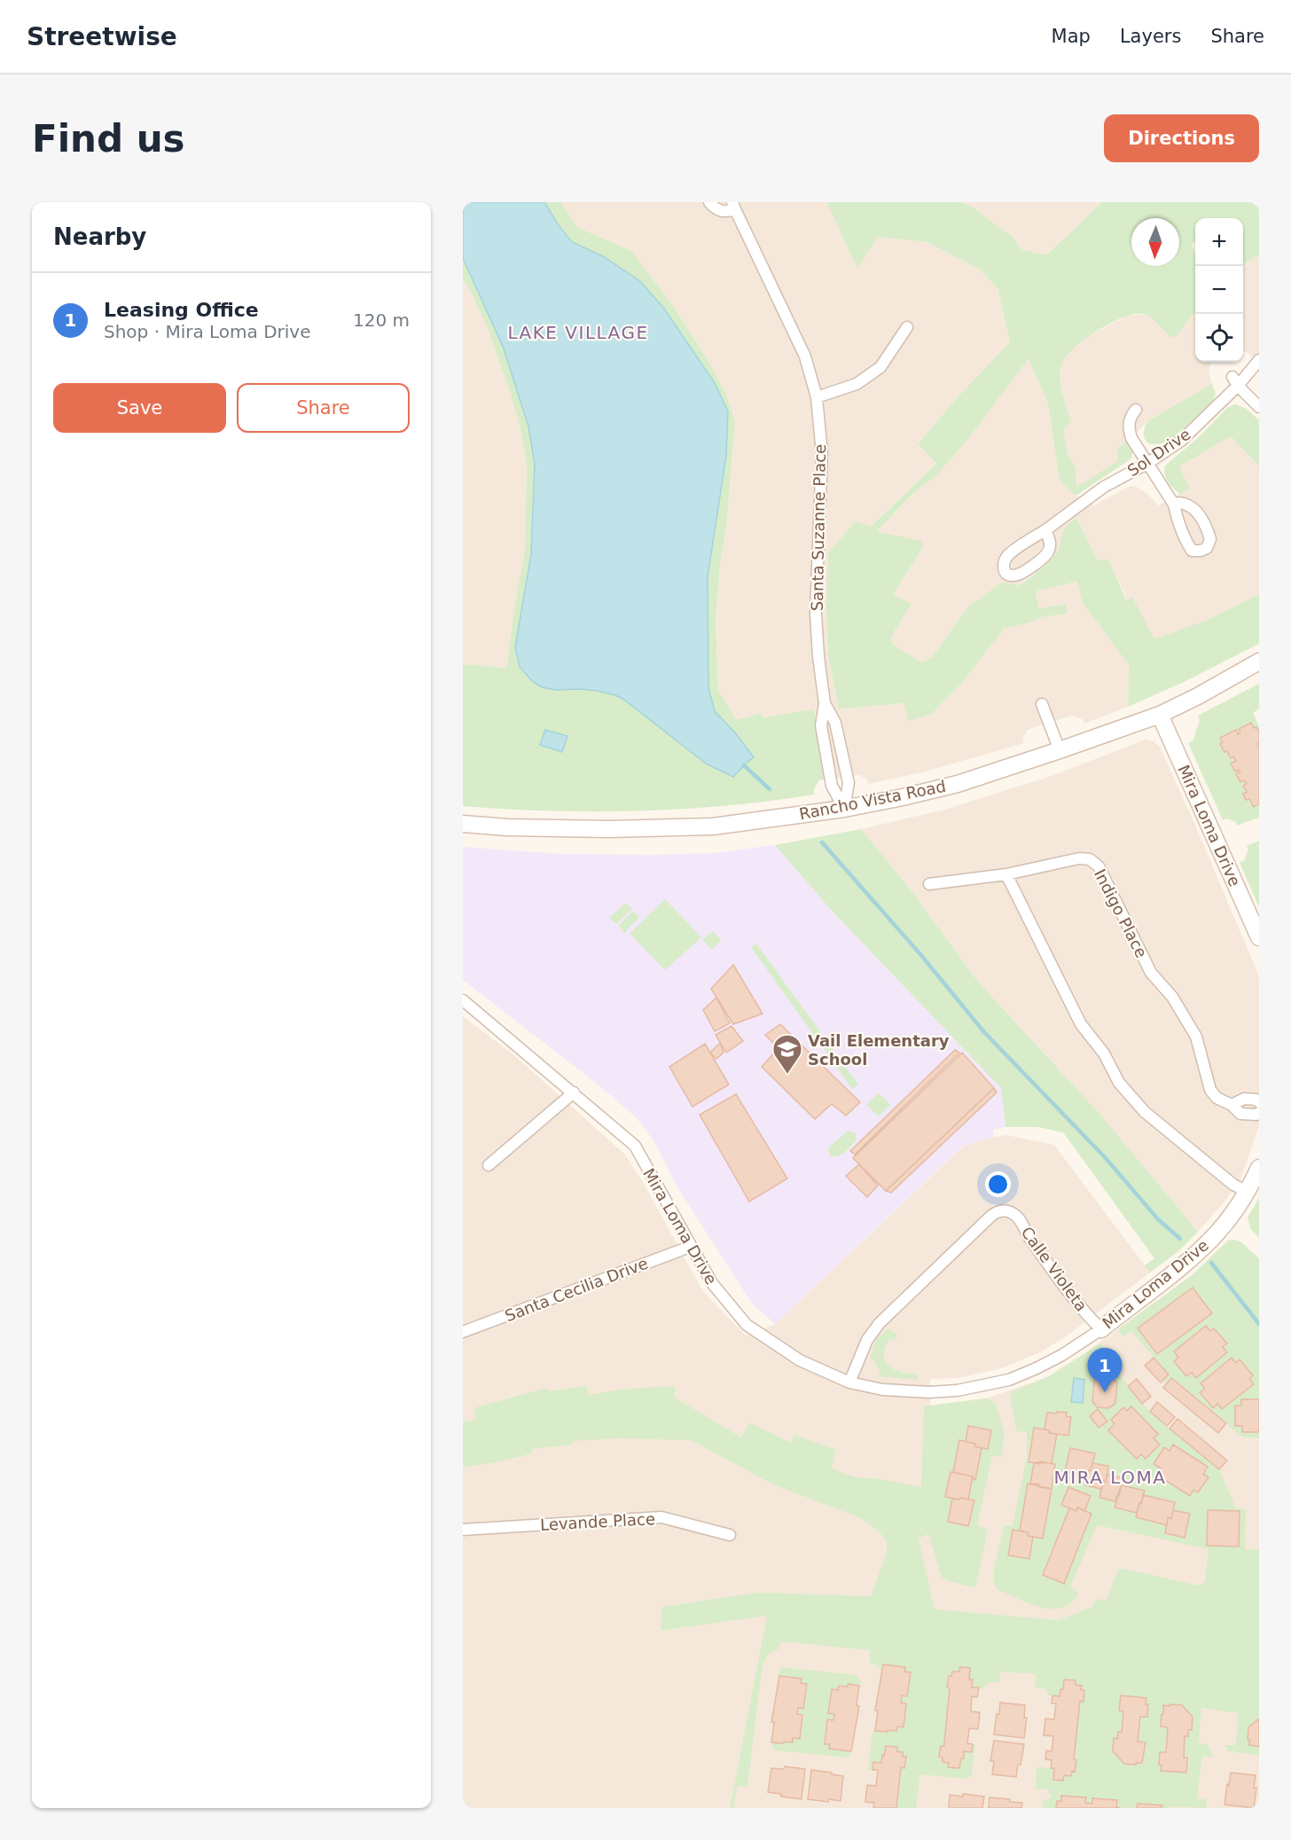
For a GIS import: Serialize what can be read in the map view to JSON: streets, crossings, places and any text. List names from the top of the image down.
{
  "streets": {
    "main road": ["Rancho Vista Road", "Mira Loma Drive"],
    "street": [
      "Sol Drive",
      "Santa Suzanne Place",
      "Indigo Place",
      "Calle Violeta",
      "Santa Cecilia Drive",
      "Levande Place"
    ]
  },
  "crossings": [
    ["Santa Suzanne Place", "Rancho Vista Road"],
    ["Rancho Vista Road", "Mira Loma Drive"],
    ["Mira Loma Drive", "Calle Violeta"],
    ["Mira Loma Drive", "Santa Cecilia Drive"]
  ],
  "districts": ["LAKE VILLAGE", "MIRA LOMA"],
  "places": {
    "school or university": ["Vail Elementary School"]
  },
  "north": "bottom",
  "page": {
    "header": "Streetwise",
    "nav": ["Map", "Layers", "Share"],
    "buttons": [
      "Directions",
      ["Save", "Share"]
    ],
    "title": "Find us",
    "heading": "Nearby",
    "map_buttons": ["+", "−"],
    "list": [
      {
        "mark": "1",
        "name": "Leasing Office",
        "note": "Shop · Mira Loma Drive",
        "value": "120 m"
      }
    ],
    "pins": "1"
  }
}
